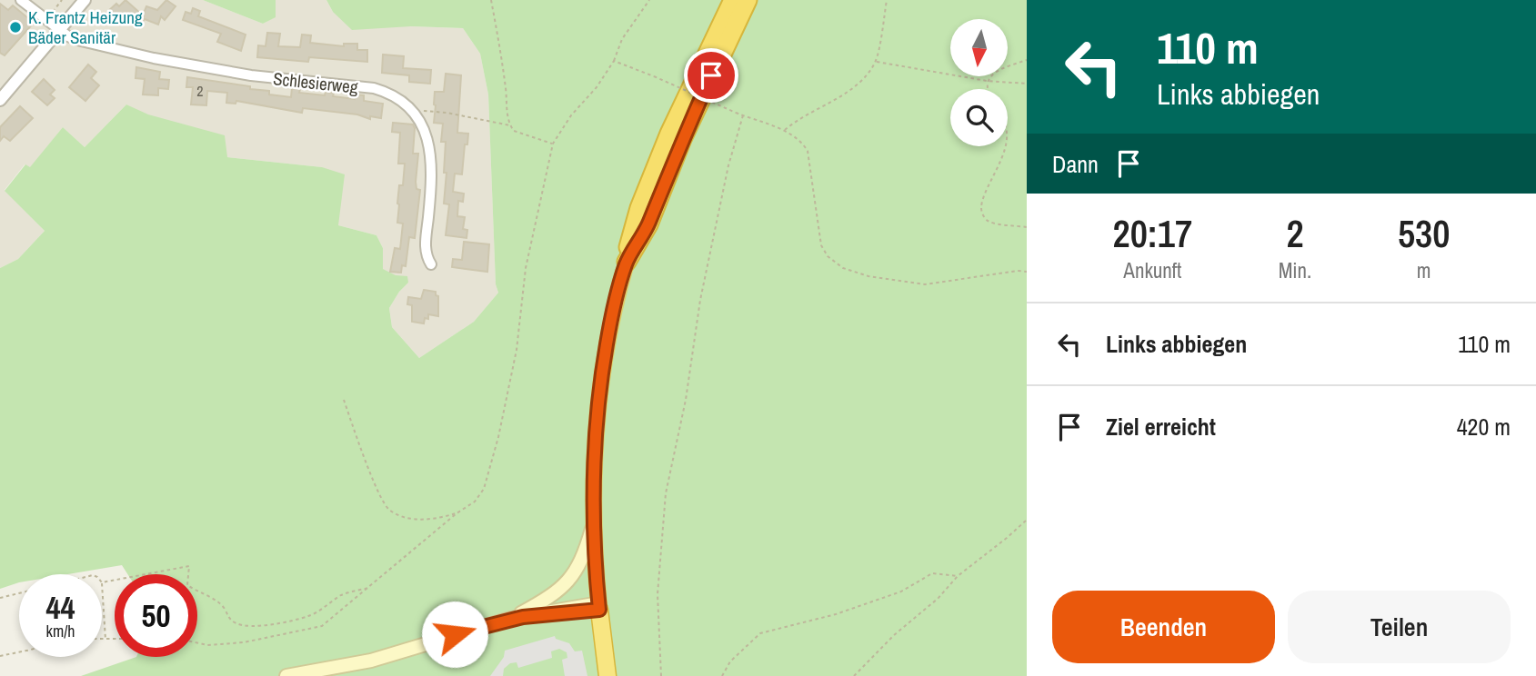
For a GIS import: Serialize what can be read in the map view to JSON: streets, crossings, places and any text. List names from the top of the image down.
{
  "streets": {
    "street": ["Schlesierweg"]
  },
  "places": ["K. Frantz Heizung Bäder Sanitär"],
  "house_numbers": ["2"],
  "north": "bottom",
  "page": {
    "turn": ["110 m", "Links abbiegen"],
    "then": "Dann",
    "eta": [
      "20:17",
      "Ankunft",
      "2",
      "Min.",
      "530",
      "m"
    ],
    "list": [
      {
        "name": "Links abbiegen",
        "value": "110 m"
      },
      {
        "name": "Ziel erreicht",
        "value": "420 m"
      }
    ],
    "speed": "44 km/h",
    "limit": "50",
    "buttons": ["Beenden", "Teilen"]
  }
}
